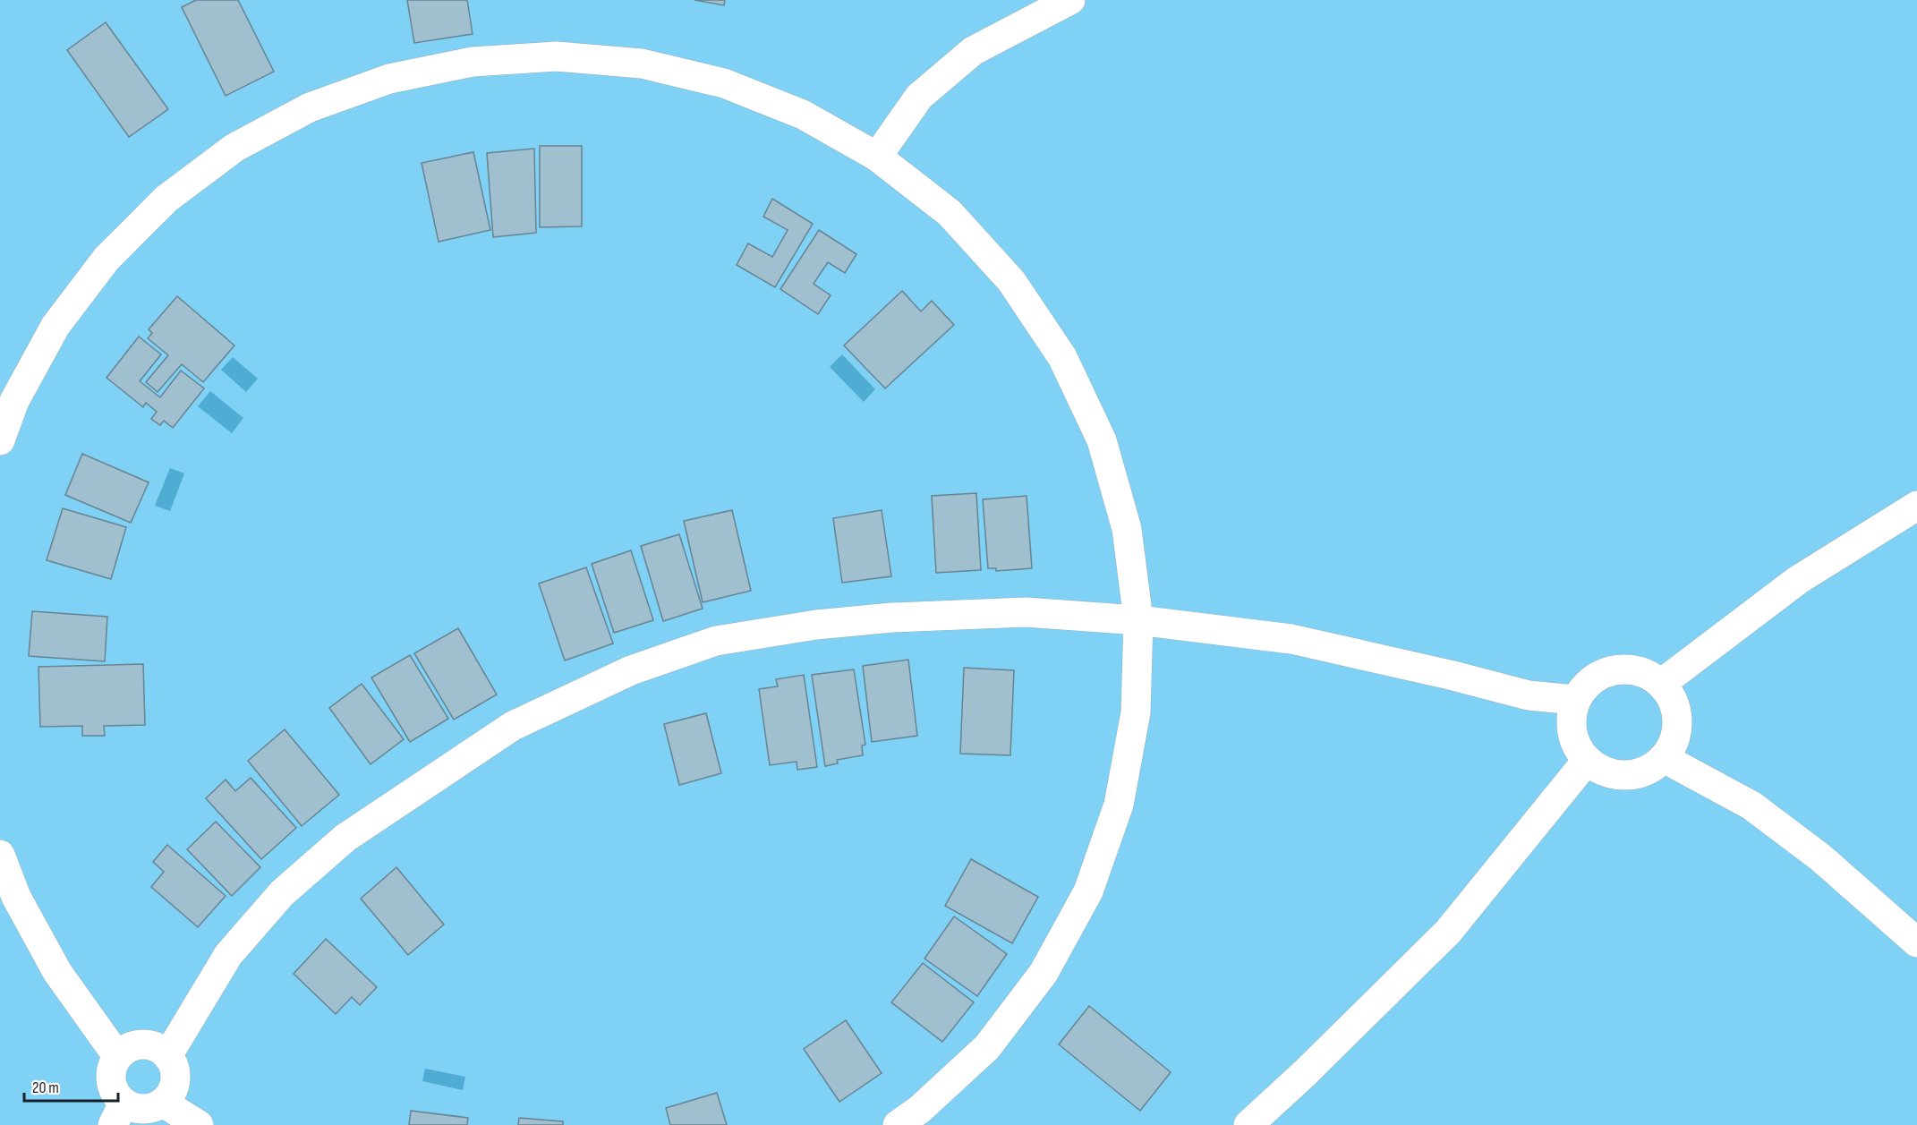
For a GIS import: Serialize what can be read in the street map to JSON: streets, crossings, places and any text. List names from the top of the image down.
{
  "scale_bar": "20 m"
}
